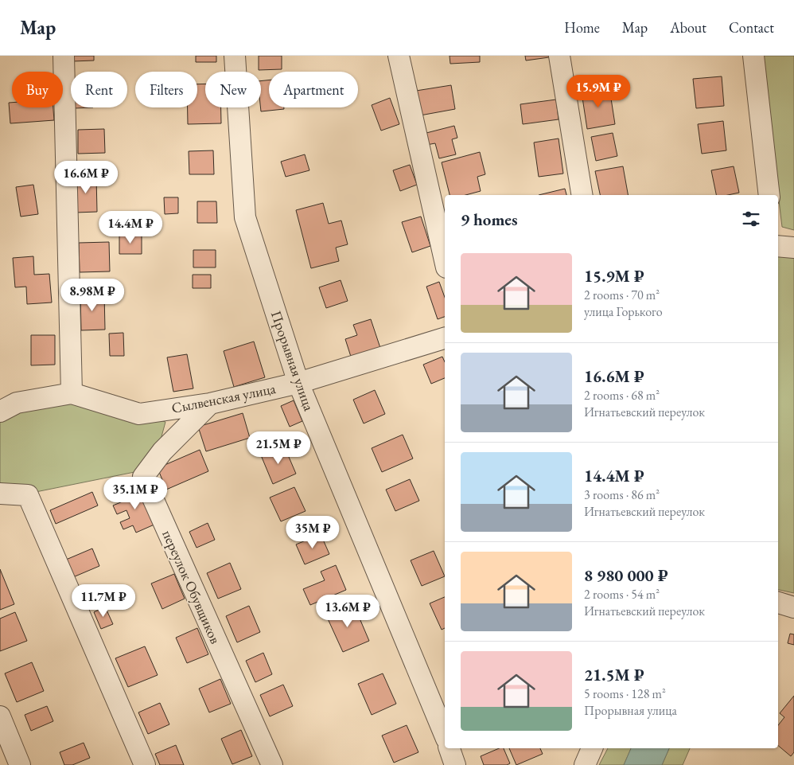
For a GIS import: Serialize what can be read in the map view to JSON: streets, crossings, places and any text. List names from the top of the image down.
{
  "streets": {
    "street": ["Прорывная улица", "Сылвенская улица", "переулок Обувщиков"]
  },
  "crossings": [
    ["Прорывная улица", "Сылвенская улица"],
    ["Сылвенская улица", "переулок Обувщиков"]
  ],
  "page": {
    "header": "Map",
    "nav": [
      "Home",
      "Map",
      "About",
      "Contact"
    ],
    "chip": [
      "Buy",
      "Rent",
      "Filters",
      "New",
      "Apartment"
    ],
    "price": [
      "15.9M ₽",
      "16.6M ₽",
      "14.4M ₽",
      "8.98M ₽",
      "21.5M ₽",
      "35.1M ₽",
      "35M ₽",
      "11.7M ₽",
      "13.6M ₽"
    ],
    "heading": "9 homes",
    "list": [
      {
        "name": "15.9M ₽",
        "note": "2 rooms · 70 m² · улица Горького"
      },
      {
        "name": "16.6M ₽",
        "note": "2 rooms · 68 m² · Игнатьевский переулок"
      },
      {
        "name": "14.4M ₽",
        "note": "3 rooms · 86 m² · Игнатьевский переулок"
      },
      {
        "name": "8 980 000 ₽",
        "note": "2 rooms · 54 m² · Игнатьевский переулок"
      },
      {
        "name": "21.5M ₽",
        "note": "5 rooms · 128 m² · Прорывная улица"
      }
    ]
  }
}
